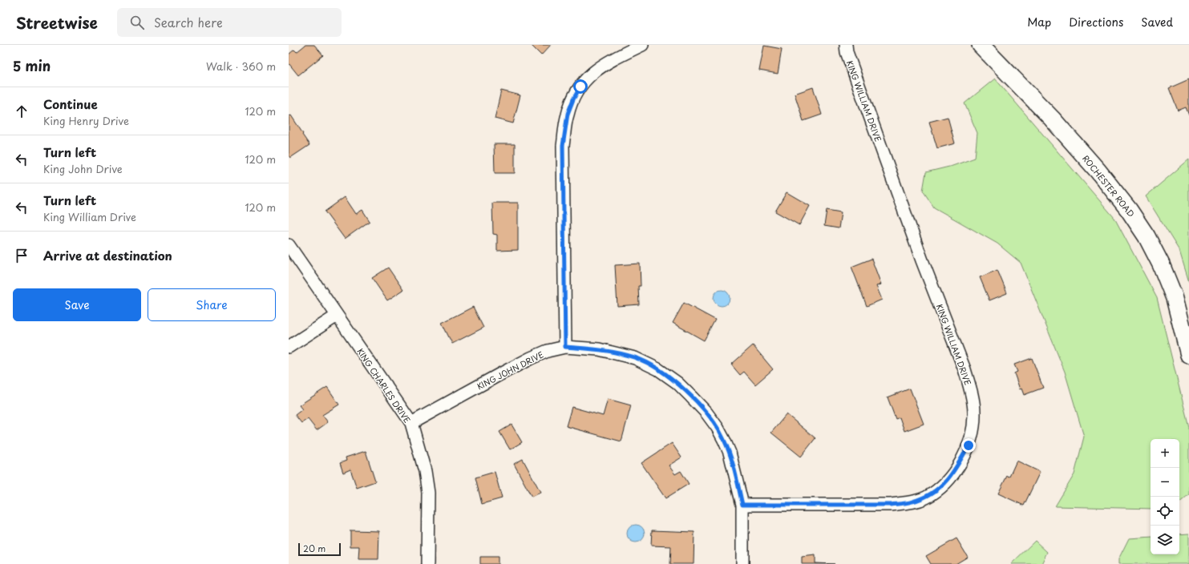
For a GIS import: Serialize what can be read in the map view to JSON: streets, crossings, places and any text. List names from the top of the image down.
{
  "streets": {
    "street": [
      "KING WILLIAM DRIVE",
      "ROCHESTER ROAD",
      "KING JOHN DRIVE",
      "KING CHARLES DRIVE"
    ]
  },
  "crossings": [
    ["KING WILLIAM DRIVE", "KING JOHN DRIVE"],
    ["KING JOHN DRIVE", "KING CHARLES DRIVE"]
  ],
  "scale_bar": "20 m",
  "page": {
    "header": "Streetwise",
    "search": "Search here",
    "nav": ["Map", "Directions", "Saved"],
    "heading": ["5 min", "Walk · 360 m"],
    "list": [
      ["Continue", "King Henry Drive", "120 m"],
      ["Turn left", "King John Drive", "120 m"],
      ["Turn left", "King William Drive", "120 m"],
      "Arrive at destination"
    ],
    "buttons": ["Save", "Share"],
    "map_buttons": ["+", "−"],
    "scale": "20 m"
  }
}
